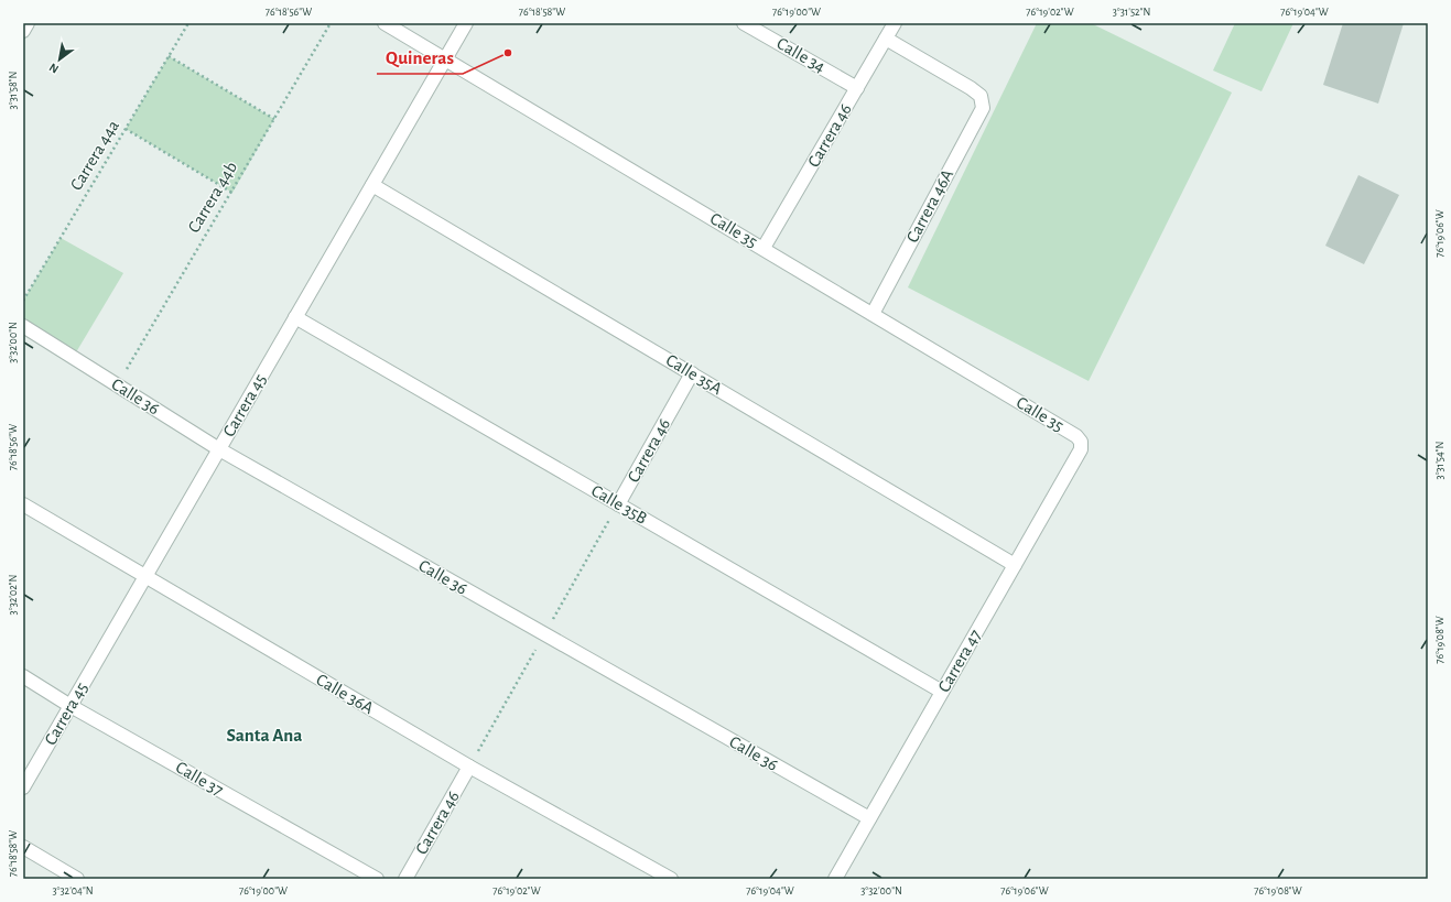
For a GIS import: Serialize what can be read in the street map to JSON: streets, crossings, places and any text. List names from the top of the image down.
{
  "streets": {
    "street": [
      "Calle 34",
      "Carrera 46",
      "Carrera 46A",
      "Calle 35",
      "Calle 35A",
      "Calle 36",
      "Carrera 45",
      "Calle 35B",
      "Carrera 47",
      "Calle 36A",
      "Calle 37"
    ],
    "path": ["Carrera 44a", "Carrera 44b"]
  },
  "crossings": [
    ["Calle 34", "Carrera 46"],
    ["Carrera 46", "Carrera 46A"],
    ["Carrera 46", "Calle 35"],
    ["Carrera 46", "Calle 35A"],
    ["Carrera 46", "Calle 35B"],
    ["Carrera 46", "Calle 36A"],
    ["Carrera 44b", "Calle 36"],
    ["Carrera 46A", "Calle 35"],
    ["Calle 35", "Carrera 45"],
    ["Calle 35", "Carrera 47"],
    ["Calle 35A", "Carrera 45"],
    ["Calle 35A", "Carrera 47"],
    ["Calle 36", "Carrera 45"],
    ["Calle 36", "Carrera 47"],
    ["Carrera 45", "Calle 35B"],
    ["Carrera 45", "Calle 36A"],
    ["Carrera 45", "Calle 37"],
    ["Calle 35B", "Carrera 47"]
  ],
  "districts": ["Santa Ana"],
  "places": ["Quineras"],
  "north": "bottom left",
  "coordinates": [
    "76°18'56\"W",
    "76°18'58\"W",
    "76°19'00\"W",
    "76°19'02\"W",
    "3°31'52\"N",
    "76°19'04\"W",
    "3°31'58\"N",
    "76°19'06\"W",
    "3°32'00\"N",
    "3°31'54\"N",
    "3°32'02\"N",
    "76°19'08\"W",
    "3°32'04\"N"
  ]
}
